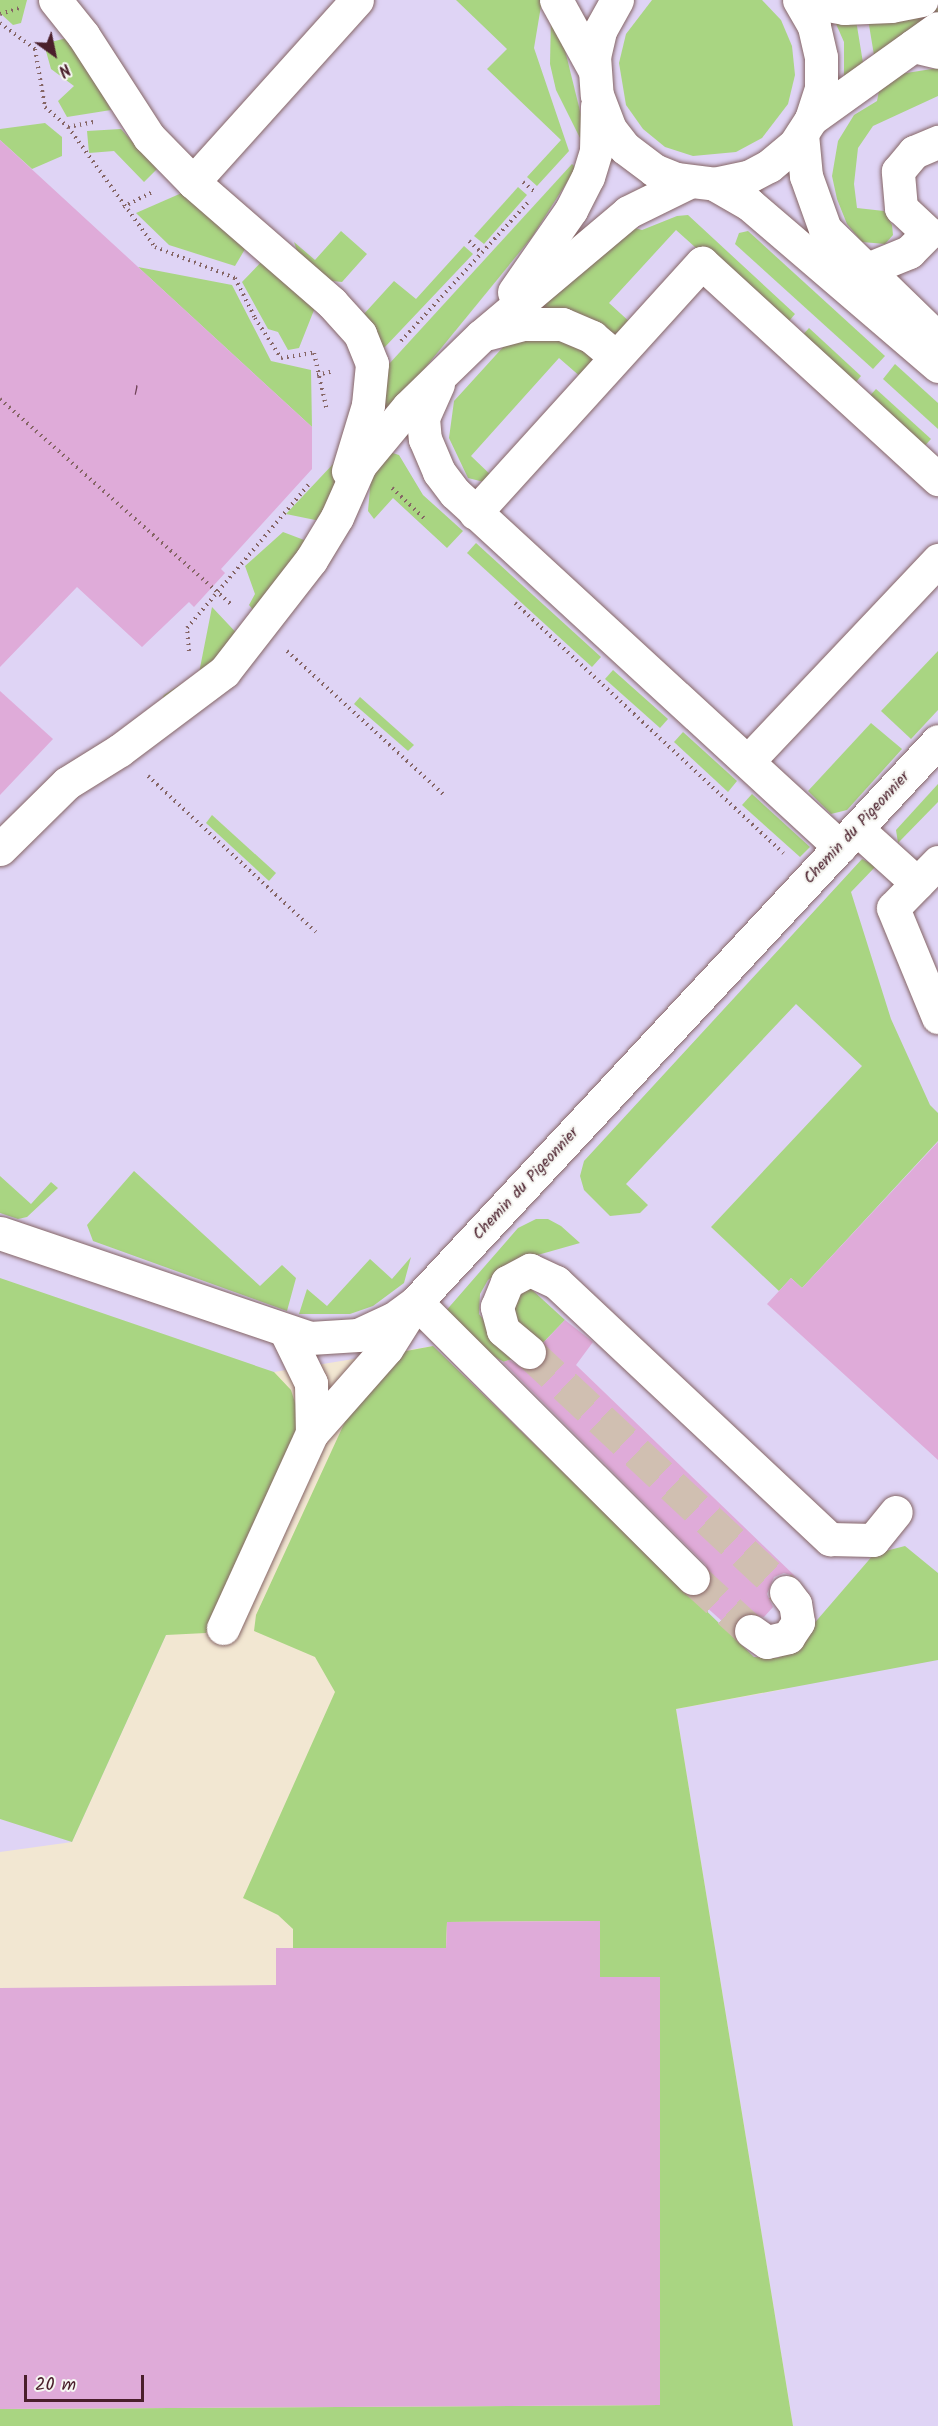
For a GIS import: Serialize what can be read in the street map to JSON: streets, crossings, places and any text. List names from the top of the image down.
{
  "streets": {
    "main road": ["Chemin du Pigeonnier"]
  },
  "house_numbers": ["1"],
  "scale_bar": "20 m",
  "north": "bottom right"
}
